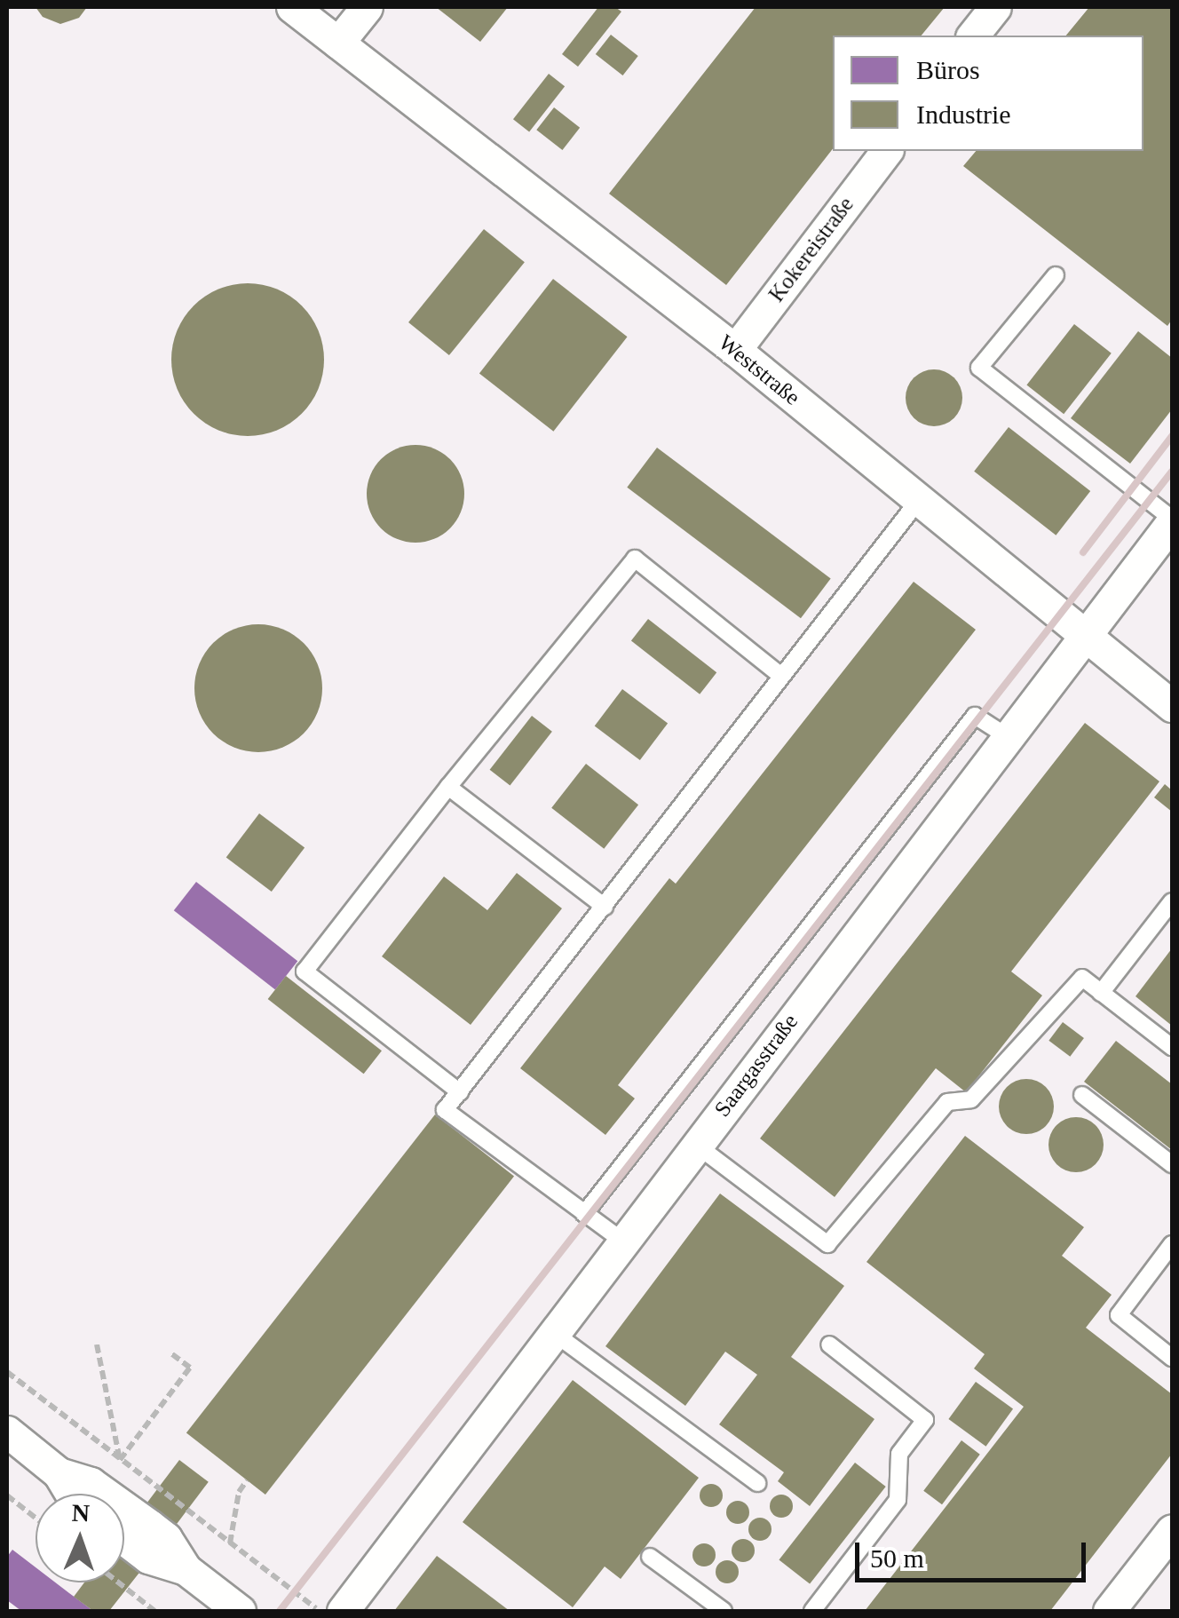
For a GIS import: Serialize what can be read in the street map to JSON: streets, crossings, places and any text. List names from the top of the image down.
{
  "streets": {
    "street": ["Kokereistraße", "Weststraße", "Saargasstraße"]
  },
  "crossings": [
    ["Kokereistraße", "Weststraße"],
    ["Weststraße", "Saargasstraße"]
  ],
  "legend": ["Büros", "Industrie"],
  "scale_bar": "50 m",
  "north": "top"
}
